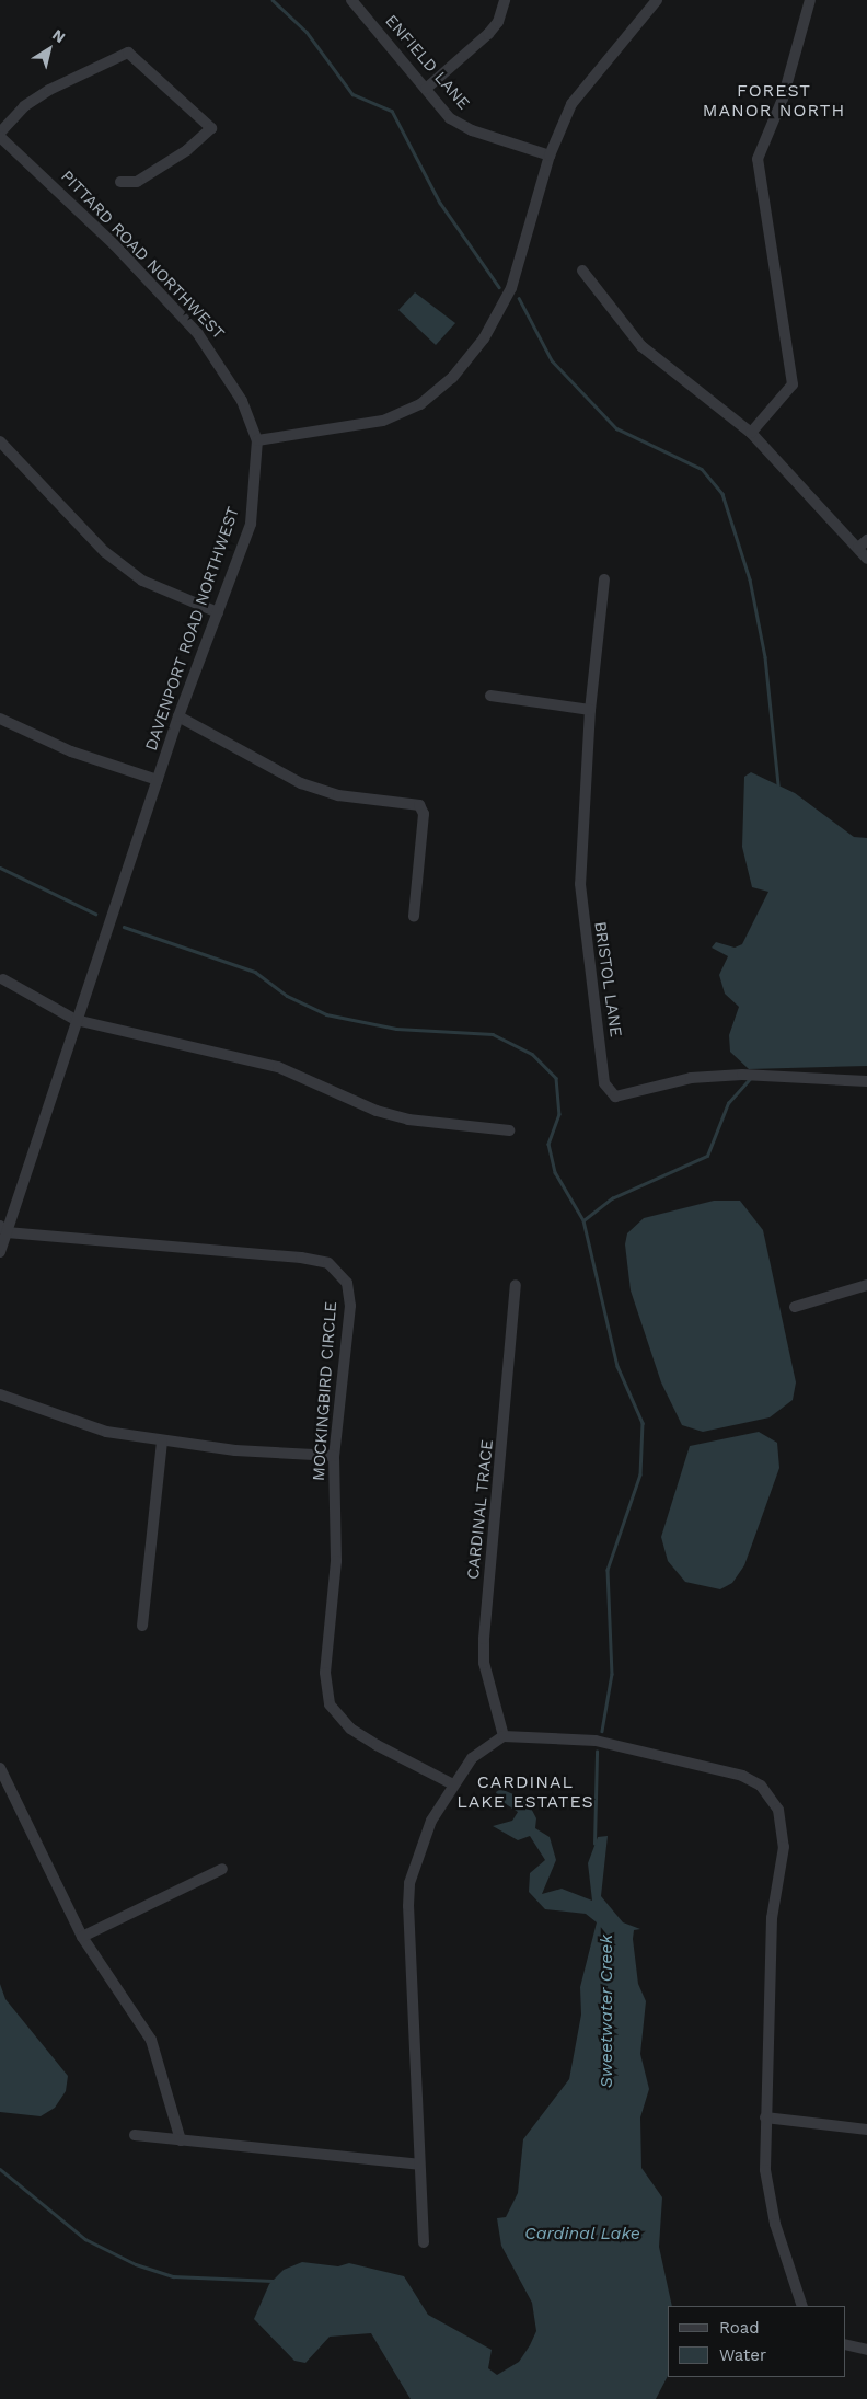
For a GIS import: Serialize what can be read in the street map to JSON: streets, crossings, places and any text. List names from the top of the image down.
{
  "streets": {
    "street": [
      "ENFIELD LANE",
      "PITTARD ROAD NORTHWEST",
      "DAVENPORT ROAD NORTHWEST",
      "BRISTOL LANE",
      "MOCKINGBIRD CIRCLE",
      "CARDINAL TRACE"
    ]
  },
  "crossings": [
    ["PITTARD ROAD NORTHWEST", "DAVENPORT ROAD NORTHWEST"],
    ["DAVENPORT ROAD NORTHWEST", "MOCKINGBIRD CIRCLE"]
  ],
  "districts": ["FOREST MANOR NORTH", "CARDINAL LAKE ESTATES"],
  "water": ["Sweetwater Creek", "Cardinal Lake"],
  "legend": ["Road", "Water"],
  "north": "top right"
}
